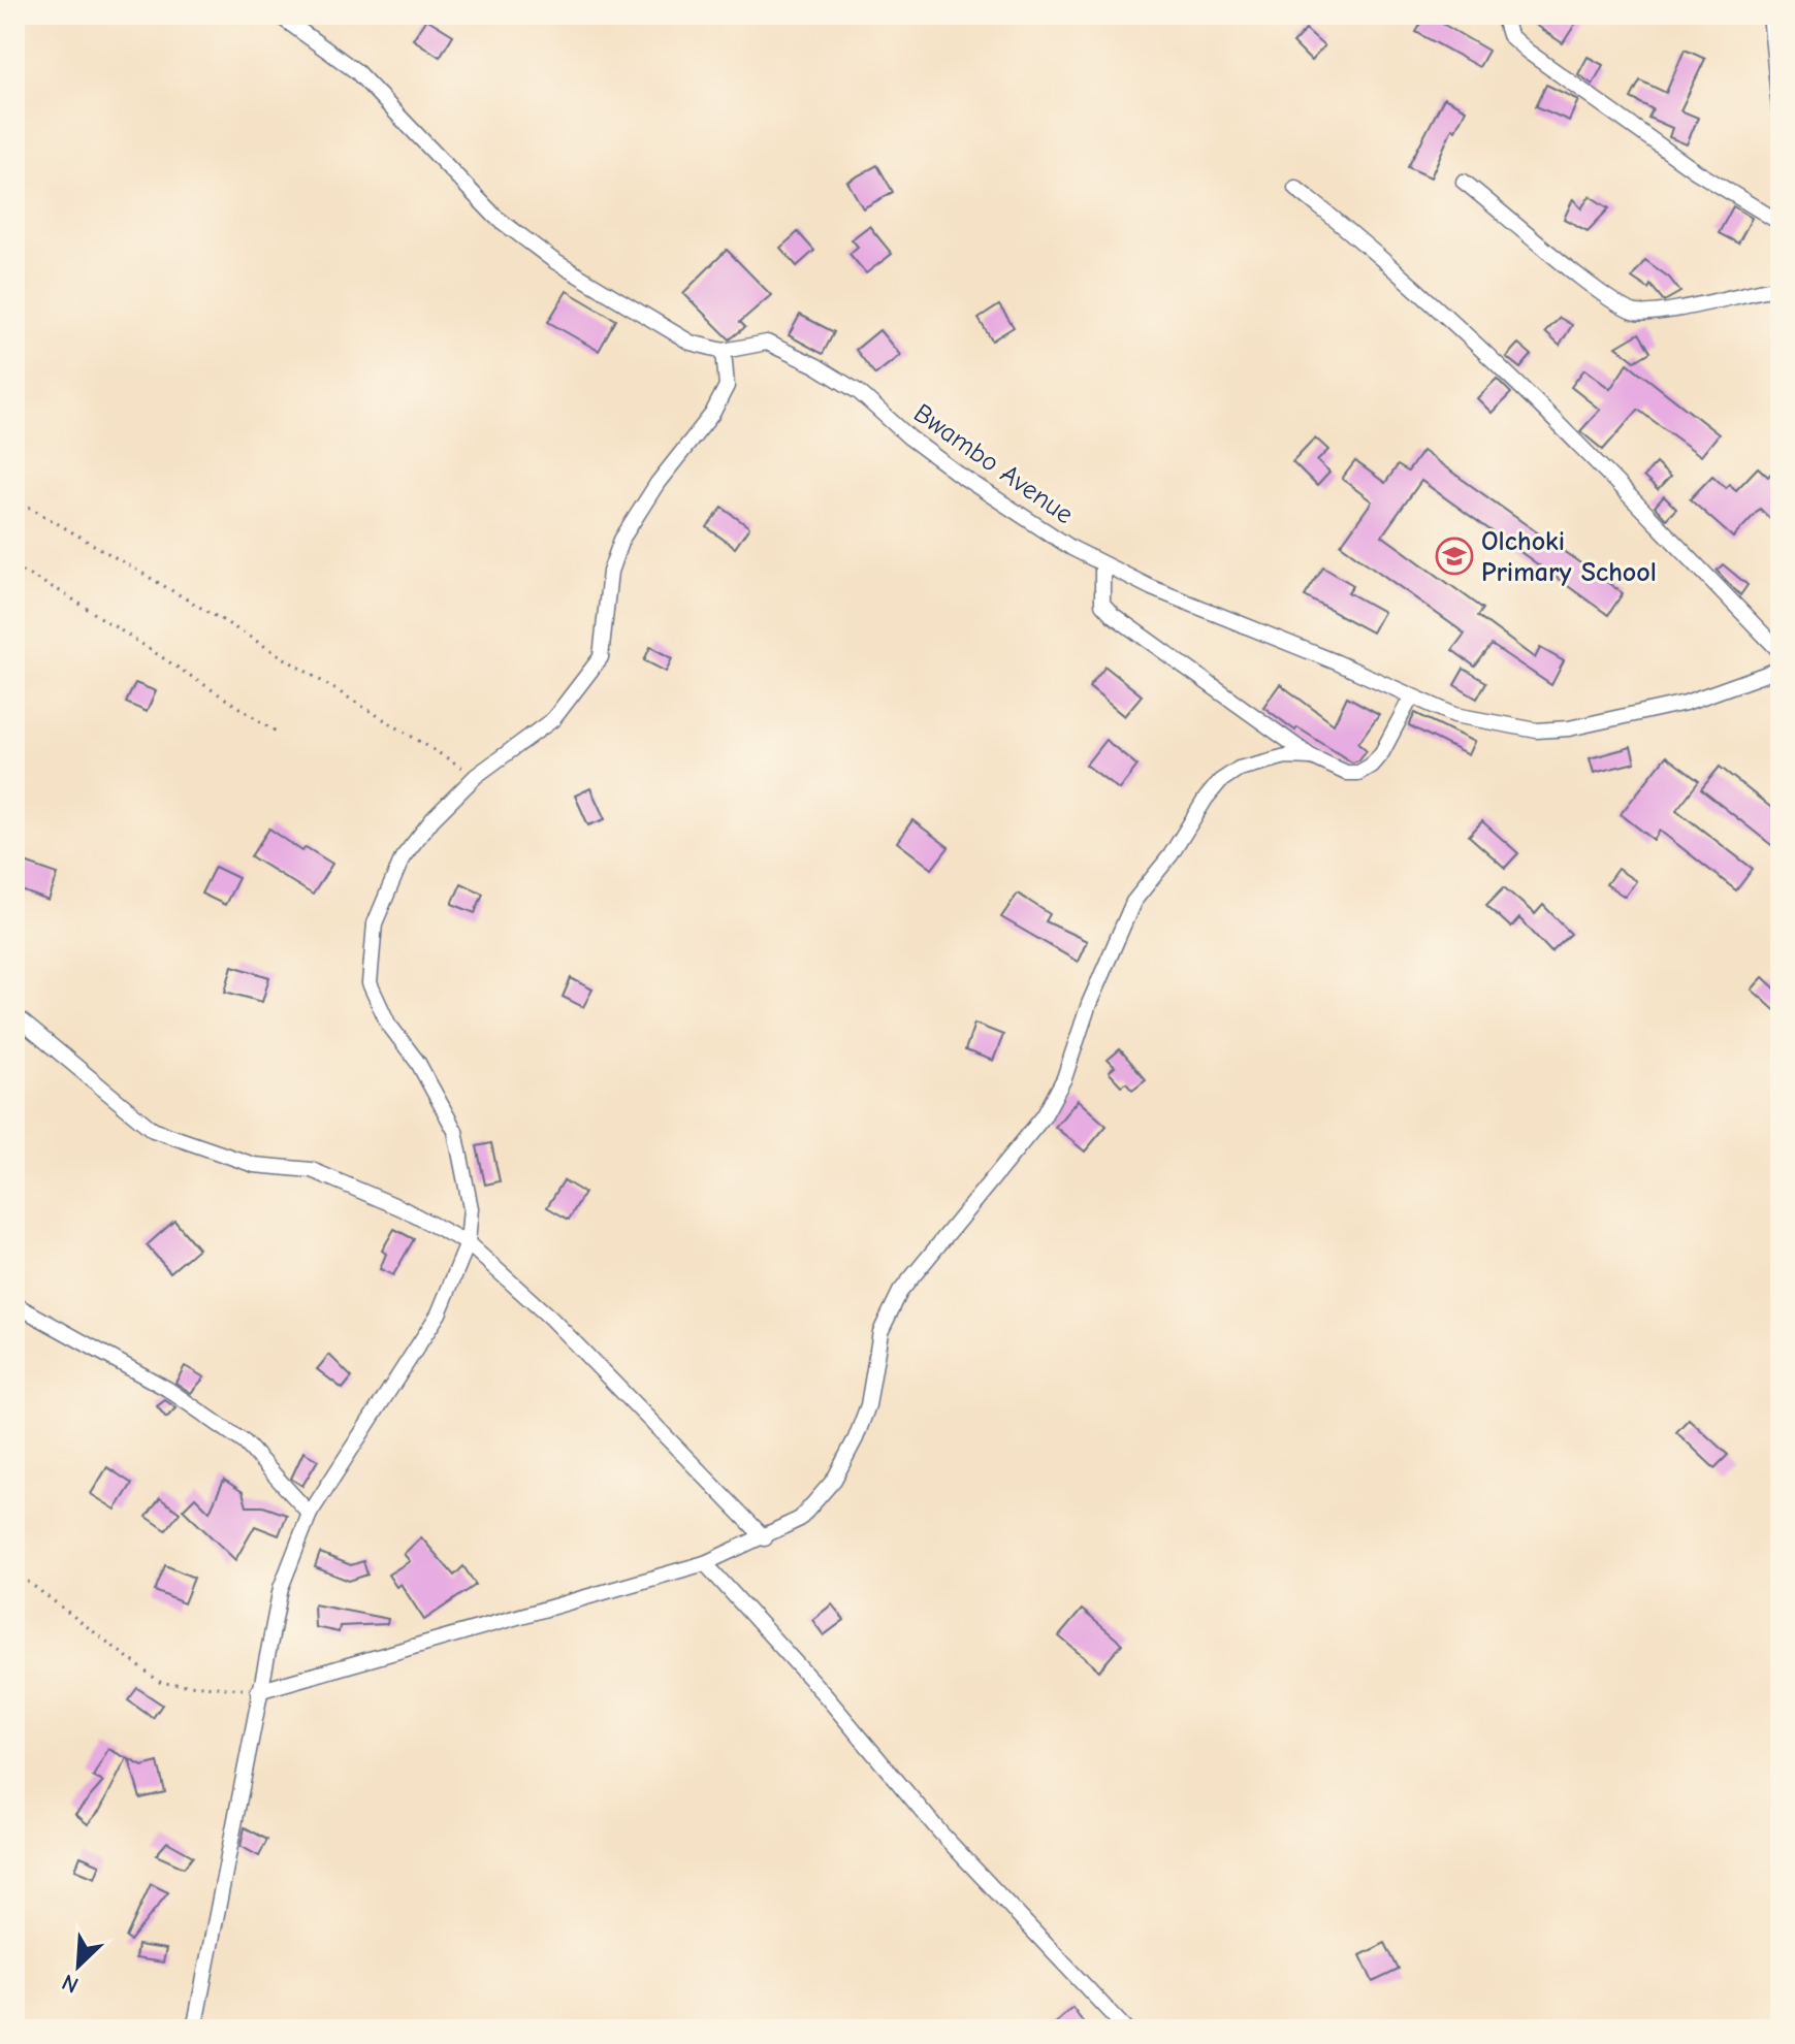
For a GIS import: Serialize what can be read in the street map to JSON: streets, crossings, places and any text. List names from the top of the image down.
{
  "streets": {
    "street": ["Bwambo Avenue"]
  },
  "places": {
    "school or university": ["Olchoki Primary School"]
  },
  "north": "bottom left"
}
